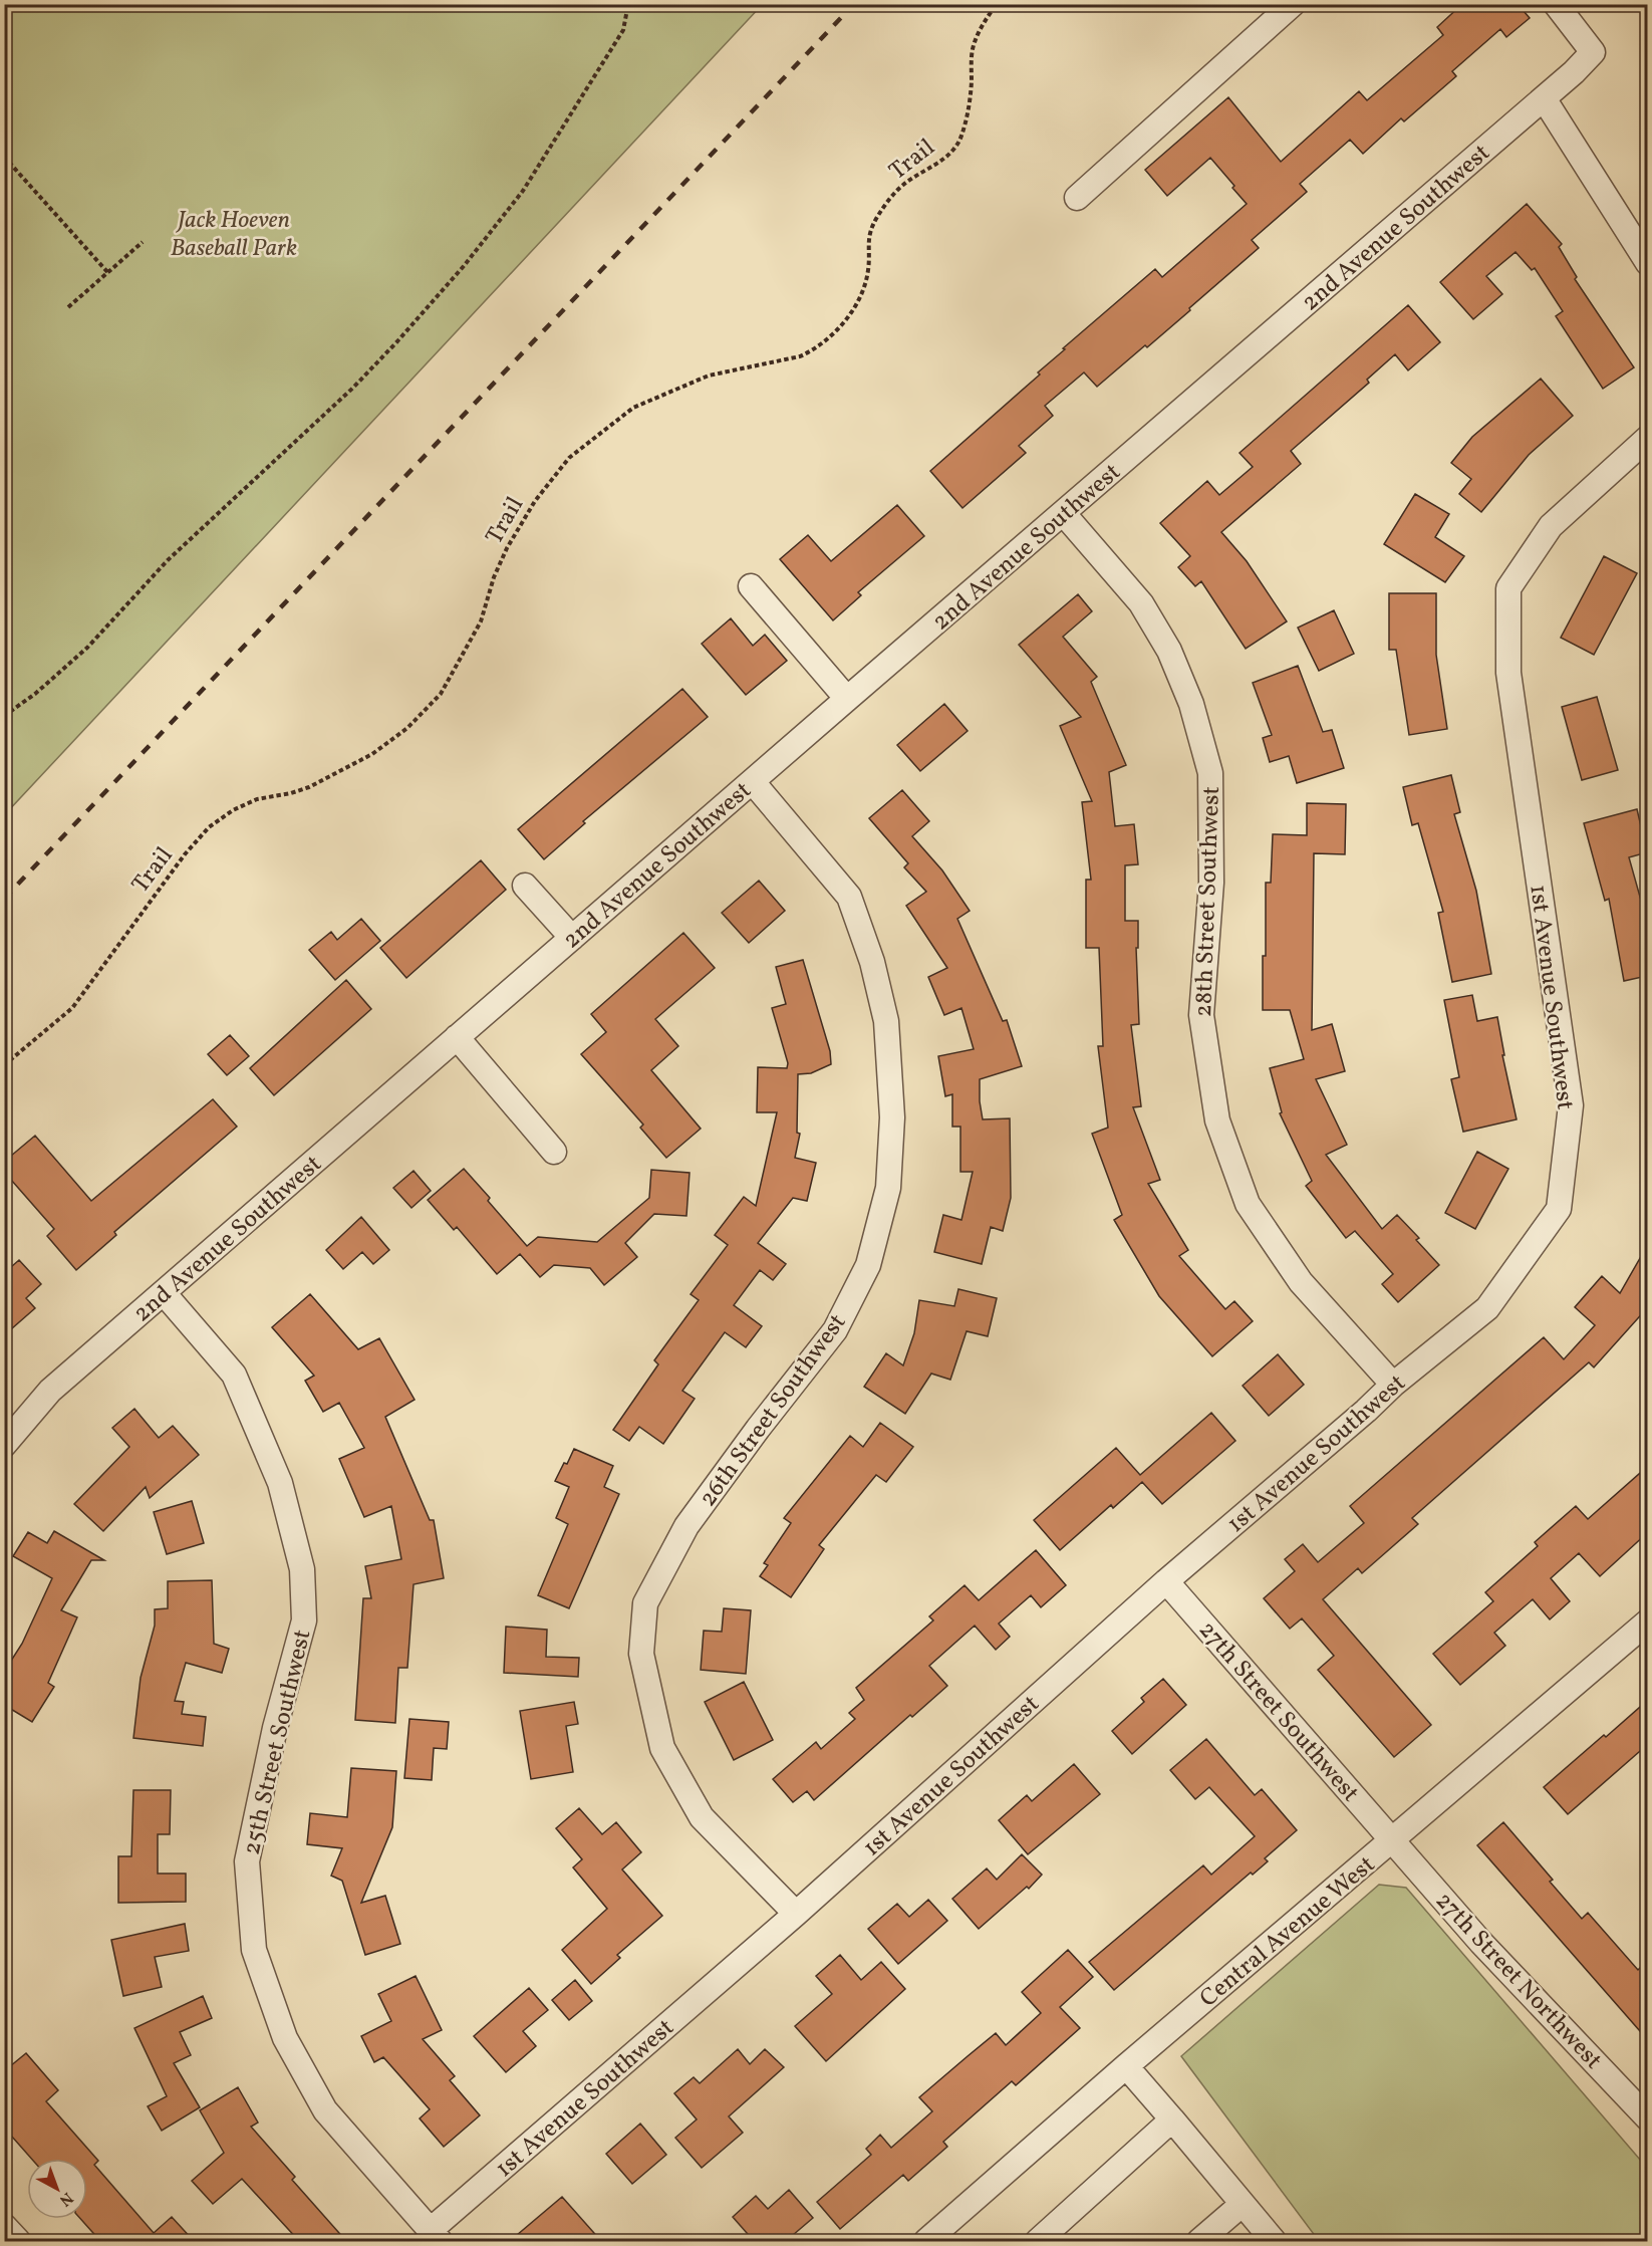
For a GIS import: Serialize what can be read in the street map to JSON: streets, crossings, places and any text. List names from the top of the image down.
{
  "streets": {
    "street": [
      "2nd Avenue Southwest",
      "28th Street Southwest",
      "1st Avenue Southwest",
      "26th Street Southwest",
      "27th Street Southwest",
      "25th Street Southwest",
      "Central Avenue West",
      "27th Street Northwest"
    ],
    "path": ["Trail"]
  },
  "crossings": [
    ["2nd Avenue Southwest", "28th Street Southwest"],
    ["2nd Avenue Southwest", "26th Street Southwest"],
    ["2nd Avenue Southwest", "25th Street Southwest"],
    ["28th Street Southwest", "1st Avenue Southwest"],
    ["1st Avenue Southwest", "26th Street Southwest"],
    ["1st Avenue Southwest", "27th Street Southwest"],
    ["1st Avenue Southwest", "25th Street Southwest"],
    ["27th Street Southwest", "Central Avenue West"],
    ["27th Street Southwest", "27th Street Northwest"],
    ["Central Avenue West", "27th Street Northwest"]
  ],
  "parks": ["Jack Hoeven Baseball Park"],
  "north": "bottom right"
}
